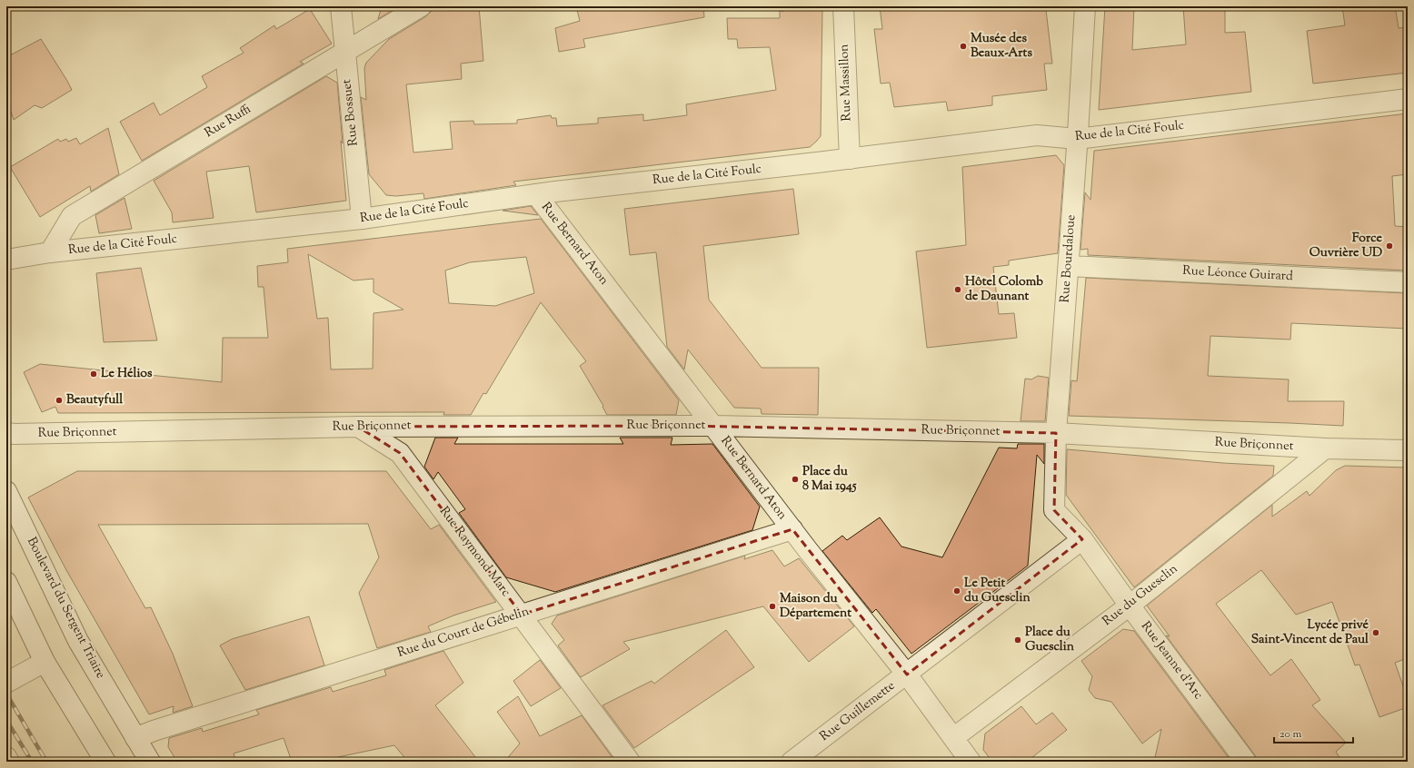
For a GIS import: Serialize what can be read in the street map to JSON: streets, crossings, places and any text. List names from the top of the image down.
{
  "streets": {
    "street": [
      "Rue Massillon",
      "Rue Bossuet",
      "Rue Ruffi",
      "Rue de la Cité Foulc",
      "Rue Bernard Aton",
      "Rue Bourdaloue",
      "Rue Léonce Guirard",
      "Rue Briçonnet",
      "Rue Raymond Marc",
      "Rue du Guesclin",
      "Boulevard du Sergent Triaire",
      "Rue du Court de Gébelin",
      "Rue Jeanne d'Arc",
      "Rue Guillemette"
    ]
  },
  "crossings": [
    ["Rue Massillon", "Rue de la Cité Foulc"],
    ["Rue Bossuet", "Rue Ruffi"],
    ["Rue Bossuet", "Rue de la Cité Foulc"],
    ["Rue Ruffi", "Rue de la Cité Foulc"],
    ["Rue de la Cité Foulc", "Rue Bernard Aton"],
    ["Rue de la Cité Foulc", "Rue Bourdaloue"],
    ["Rue Bernard Aton", "Rue Briçonnet"],
    ["Rue Bernard Aton", "Rue du Guesclin"],
    ["Rue Bernard Aton", "Rue du Court de Gébelin"],
    ["Rue Bernard Aton", "Rue Guillemette"],
    ["Rue Bourdaloue", "Rue Léonce Guirard"],
    ["Rue Bourdaloue", "Rue Briçonnet"],
    ["Rue Bourdaloue", "Rue Jeanne d'Arc"],
    ["Rue Briçonnet", "Rue Raymond Marc"],
    ["Rue Briçonnet", "Rue du Guesclin"],
    ["Rue Raymond Marc", "Rue du Court de Gébelin"],
    ["Rue du Guesclin", "Rue Jeanne d'Arc"],
    ["Boulevard du Sergent Triaire", "Rue du Court de Gébelin"]
  ],
  "places": [
    "Musée des Beaux-Arts",
    "Force Ouvrière UD",
    "Hôtel Colomb de Daunant",
    "Le Hélios",
    "Beautyfull",
    "Place du 8 Mai 1945",
    "Le Petit du Guesclin",
    "Maison du Département",
    "Lycée privé Saint-Vincent de Paul",
    "Place du Guesclin"
  ],
  "scale_bar": "20 m"
}
